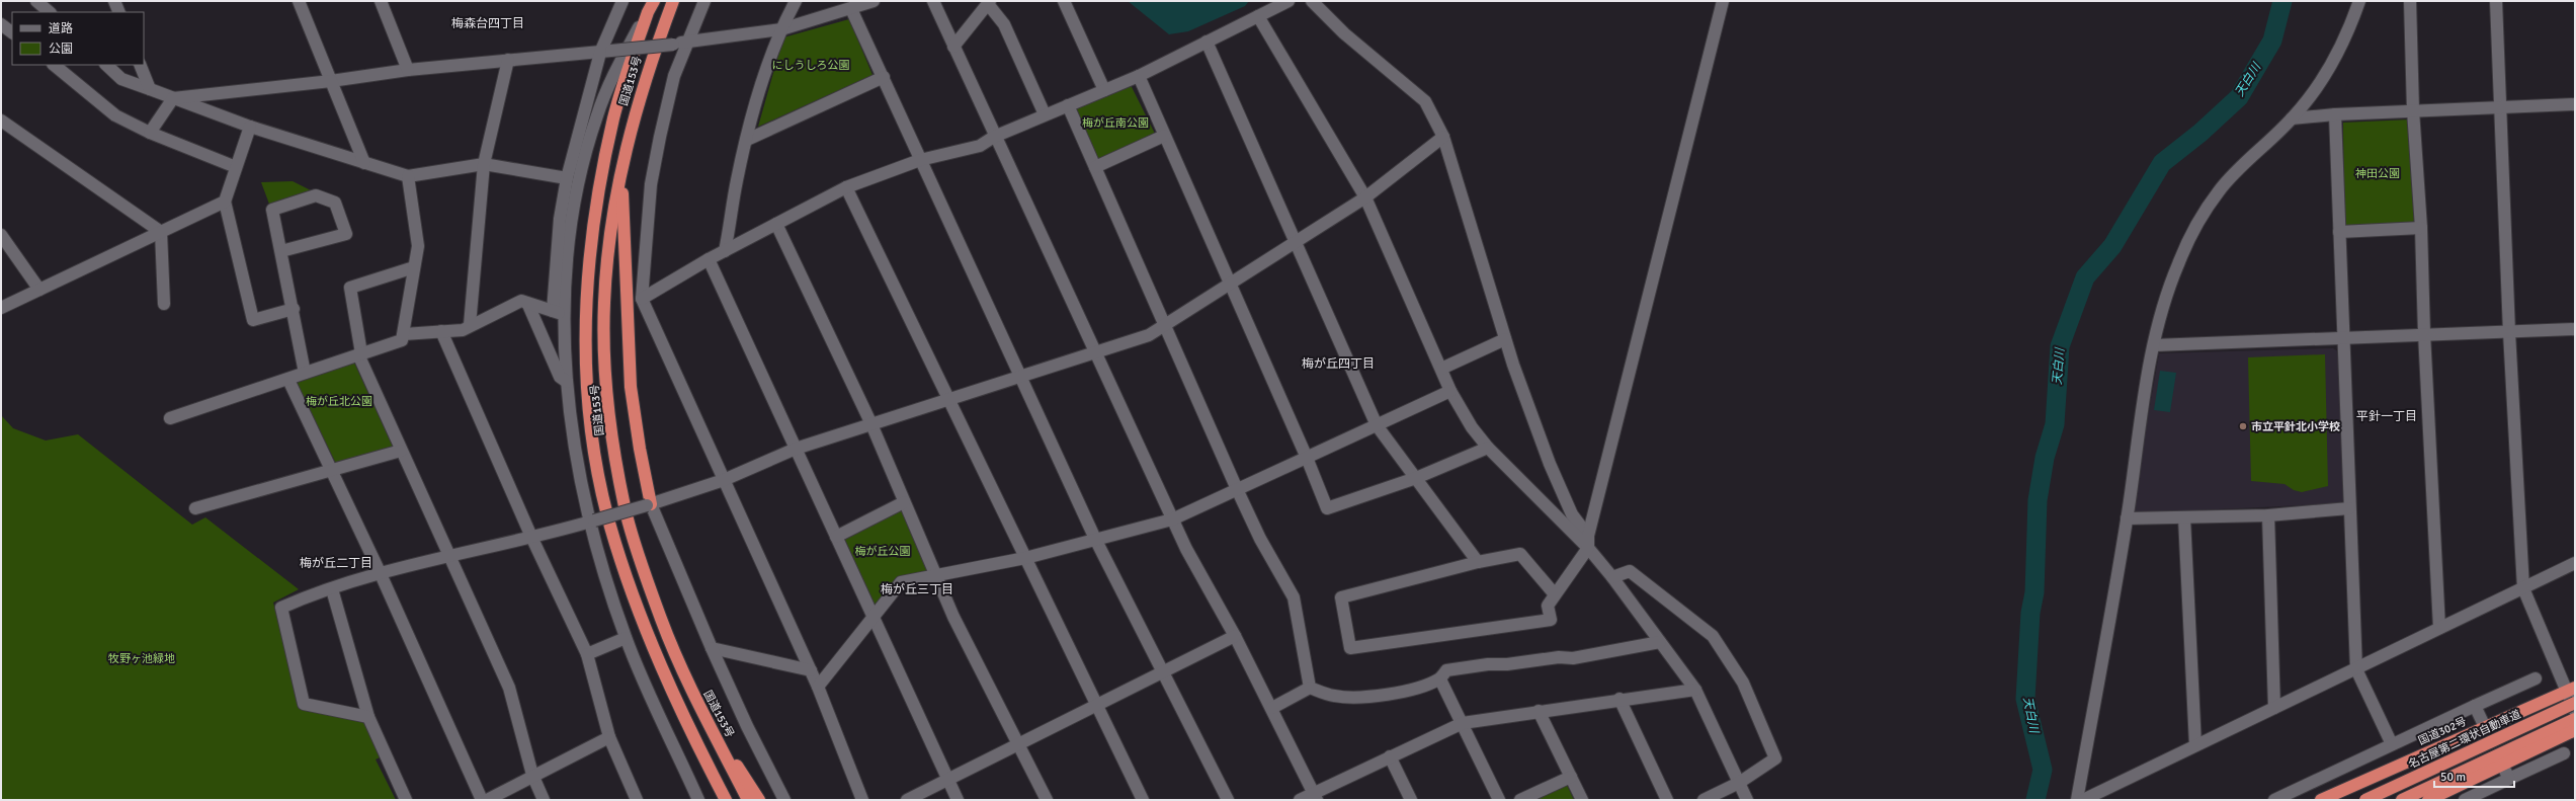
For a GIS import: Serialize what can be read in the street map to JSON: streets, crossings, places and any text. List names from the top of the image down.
{
  "streets": {
    "highway": ["国道153号", "国道302号", "名古屋第二環状自動車道"]
  },
  "districts": [
    "梅森台四丁目",
    "梅が丘四丁目",
    "平針一丁目",
    "梅が丘二丁目",
    "梅が丘三丁目"
  ],
  "water": ["天白川"],
  "parks": [
    "にしうしろ公園",
    "梅が丘南公園",
    "神田公園",
    "梅が丘北公園",
    "梅が丘公園",
    "牧野ヶ池緑地"
  ],
  "places": ["市立平針北小学校"],
  "legend": ["道路", "公園"],
  "scale_bar": "50 m"
}
